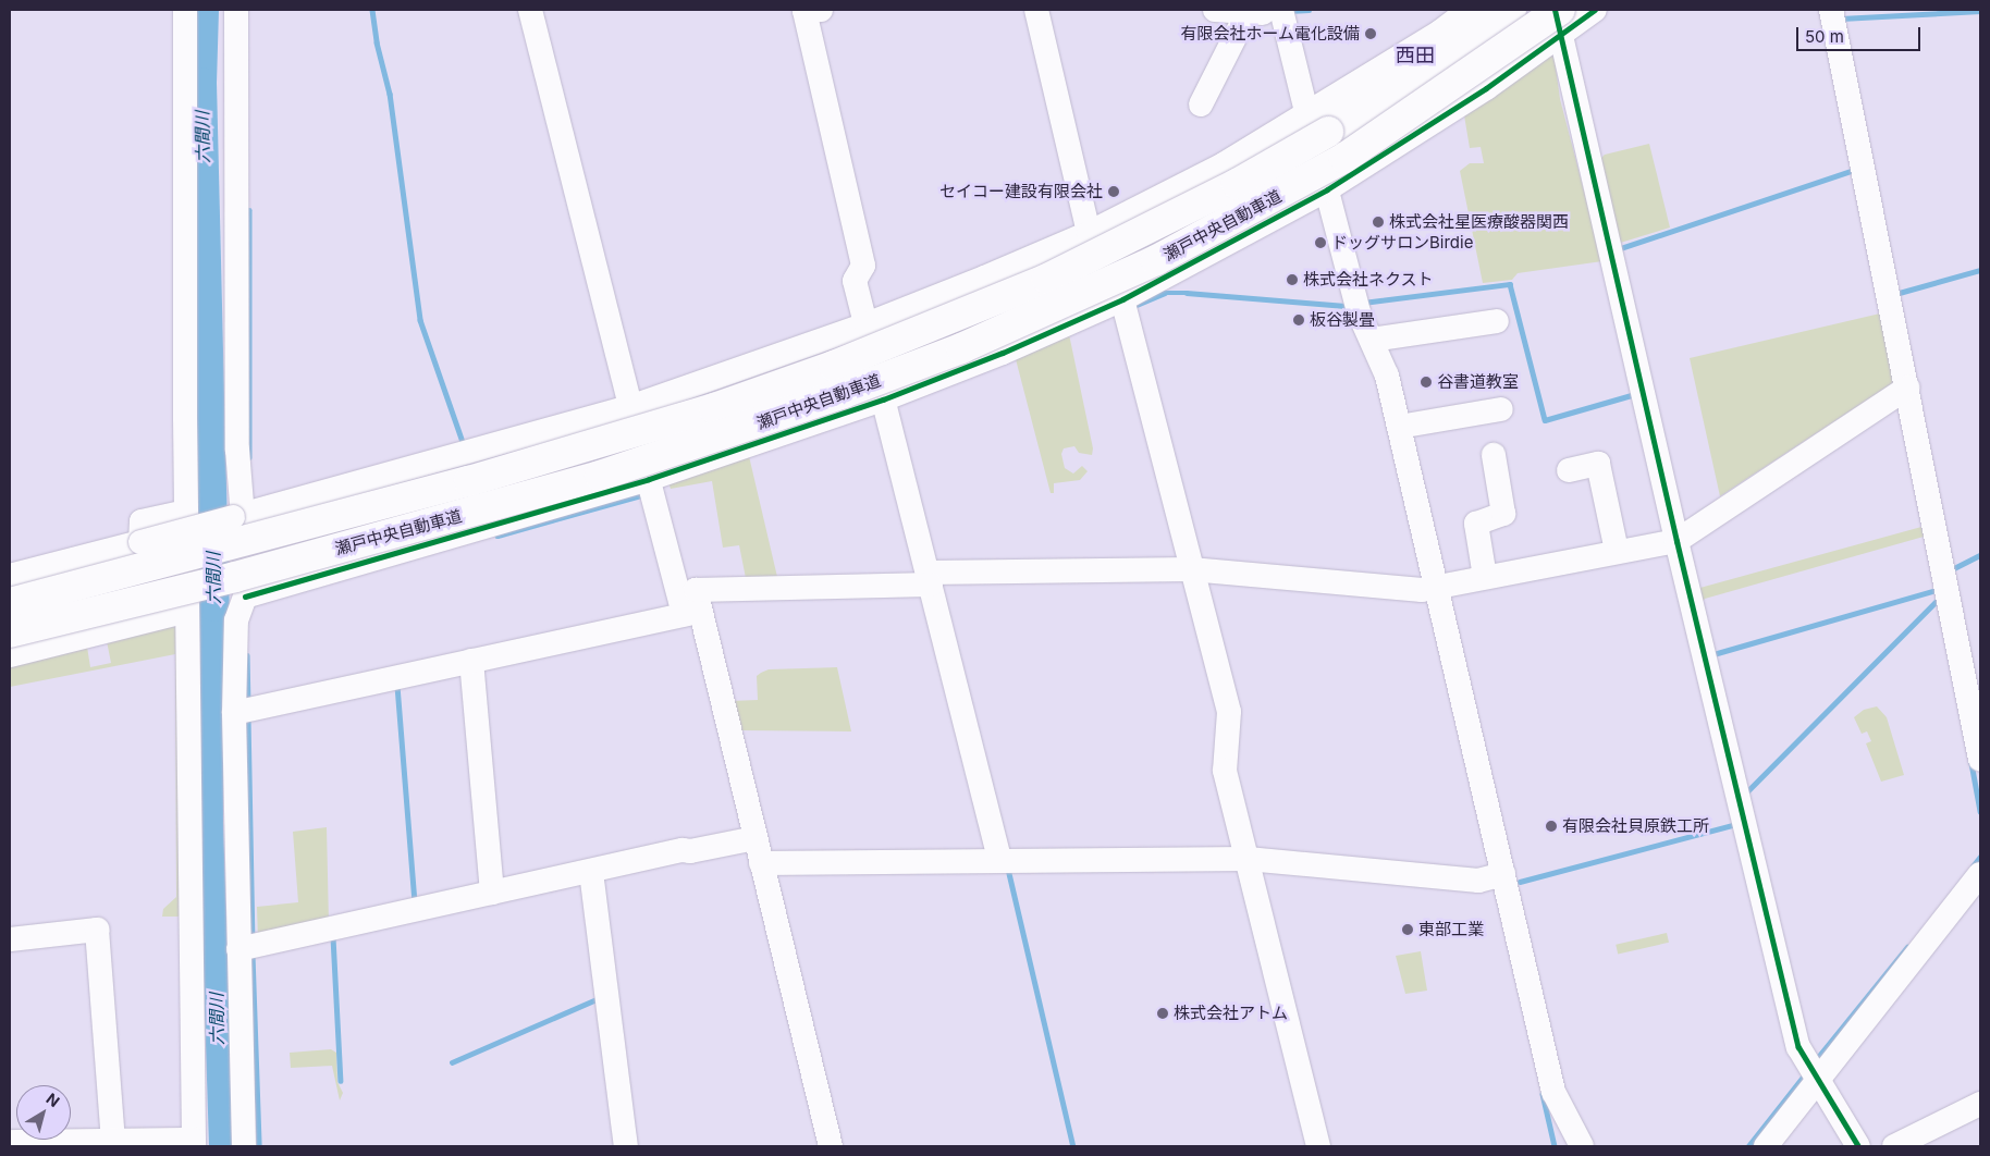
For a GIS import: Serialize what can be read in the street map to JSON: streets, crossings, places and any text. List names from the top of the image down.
{
  "streets": {
    "highway": ["瀬戸中央自動車道"]
  },
  "districts": ["西田"],
  "water": ["六間川"],
  "places": [
    "有限会社ホーム電化設備",
    "セイコー建設有限会社",
    "株式会社星医療酸器関西",
    "ドッグサロンBirdie",
    "株式会社ネクスト",
    "板谷製畳",
    "谷書道教室",
    "有限会社貝原鉄工所",
    "東部工業",
    "株式会社アトム"
  ],
  "scale_bar": "50 m",
  "north": "top right"
}
